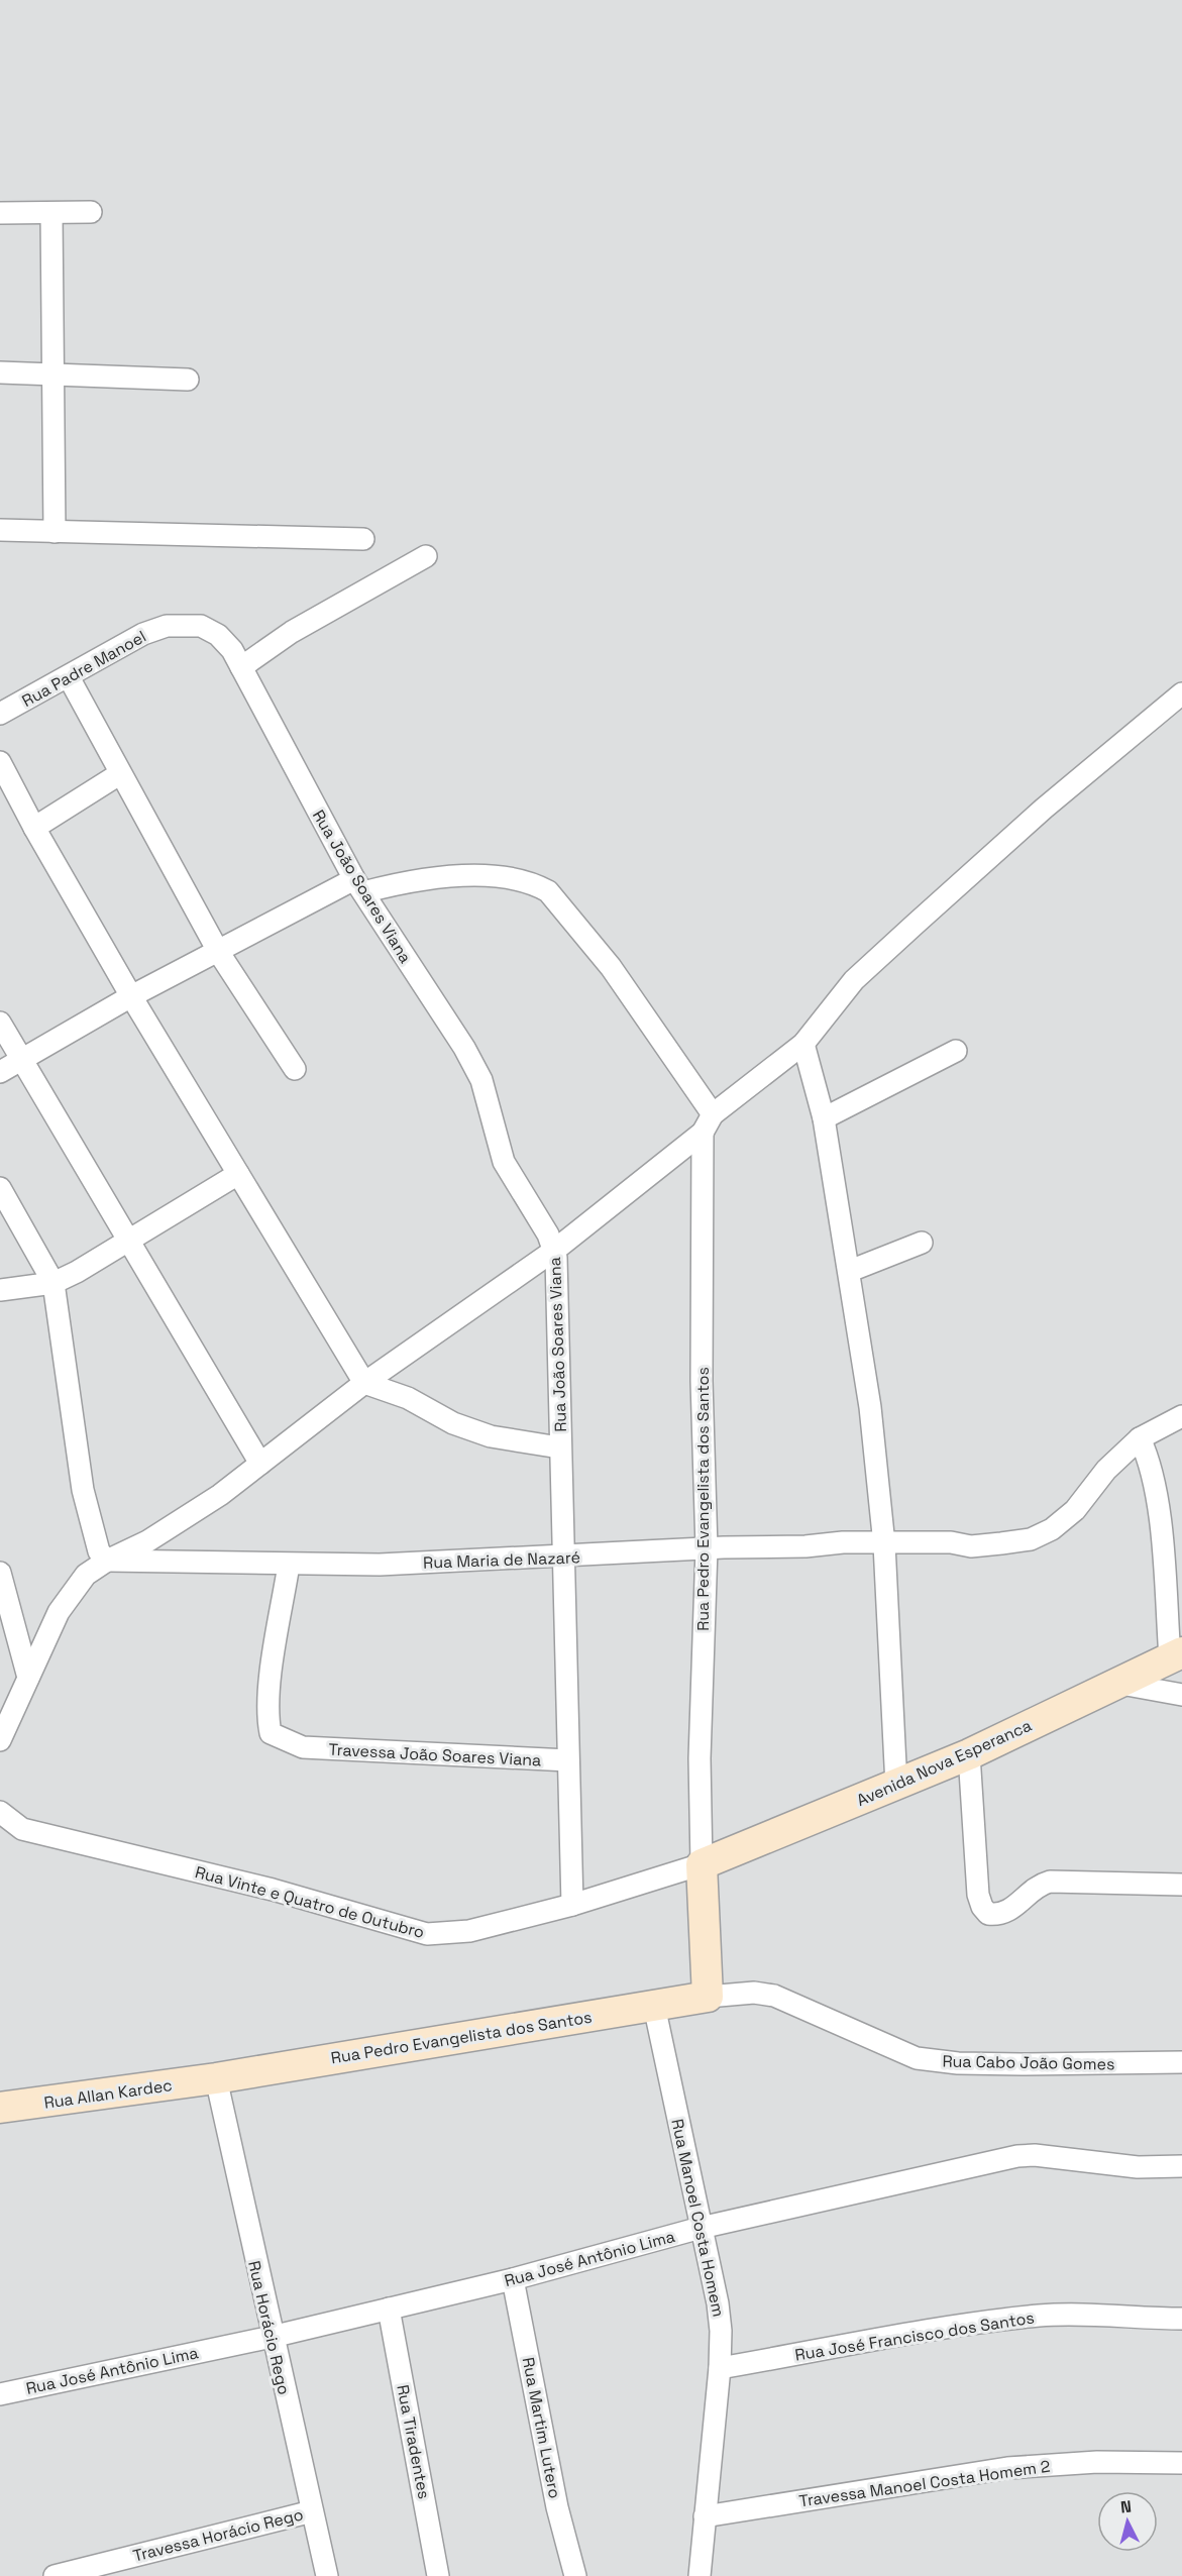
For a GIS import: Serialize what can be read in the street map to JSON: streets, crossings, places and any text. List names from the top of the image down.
{
  "streets": {
    "main road": ["Rua Pedro Evangelista dos Santos", "Avenida Nova Esperanca", "Rua Allan Kardec"],
    "street": [
      "Rua Padre Manoel",
      "Rua João Soares Viana",
      "Rua Maria de Nazaré",
      "Travessa João Soares Viana",
      "Rua Vinte e Quatro de Outubro",
      "Rua Cabo João Gomes",
      "Rua Manoel Costa Homem",
      "Rua José Antônio Lima",
      "Rua Horácio Rego",
      "Rua José Francisco dos Santos",
      "Rua Martim Lutero",
      "Rua Tiradentes",
      "Travessa Manoel Costa Homem 2",
      "Travessa Horácio Rego"
    ]
  },
  "crossings": [
    ["Rua Padre Manoel", "Rua João Soares Viana"],
    ["Rua João Soares Viana", "Rua Maria de Nazaré"],
    ["Rua João Soares Viana", "Travessa João Soares Viana"],
    ["Rua João Soares Viana", "Rua Vinte e Quatro de Outubro"],
    ["Rua Pedro Evangelista dos Santos", "Rua Maria de Nazaré"],
    ["Rua Pedro Evangelista dos Santos", "Avenida Nova Esperanca"],
    ["Rua Pedro Evangelista dos Santos", "Rua Vinte e Quatro de Outubro"],
    ["Rua Pedro Evangelista dos Santos", "Rua Cabo João Gomes"],
    ["Rua Pedro Evangelista dos Santos", "Rua Allan Kardec"],
    ["Rua Pedro Evangelista dos Santos", "Rua Manoel Costa Homem"],
    ["Rua Pedro Evangelista dos Santos", "Rua Horácio Rego"],
    ["Rua Maria de Nazaré", "Travessa João Soares Viana"],
    ["Avenida Nova Esperanca", "Rua Vinte e Quatro de Outubro"],
    ["Rua Allan Kardec", "Rua Horácio Rego"],
    ["Rua Manoel Costa Homem", "Rua José Antônio Lima"],
    ["Rua Manoel Costa Homem", "Rua José Francisco dos Santos"],
    ["Rua Manoel Costa Homem", "Travessa Manoel Costa Homem 2"],
    ["Rua José Antônio Lima", "Rua Horácio Rego"],
    ["Rua José Antônio Lima", "Rua Martim Lutero"],
    ["Rua José Antônio Lima", "Rua Tiradentes"],
    ["Rua Horácio Rego", "Travessa Horácio Rego"]
  ],
  "north": "top"
}
